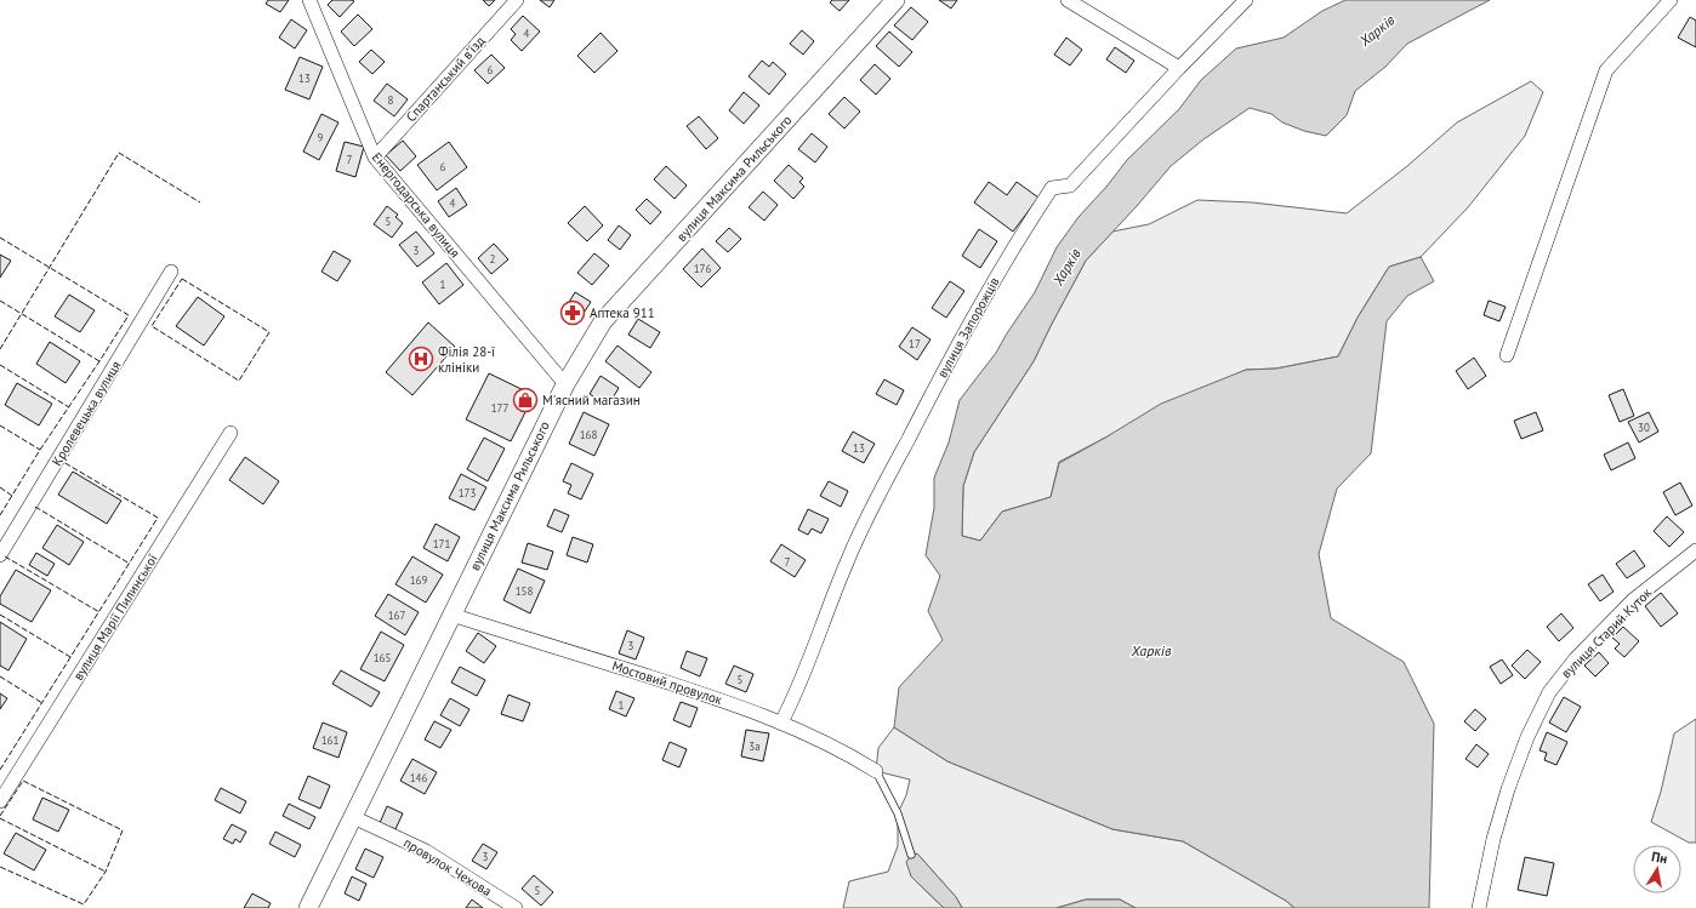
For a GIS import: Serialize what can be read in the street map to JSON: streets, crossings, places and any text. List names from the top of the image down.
{
  "streets": {
    "main road": ["вулиця Максима Рильського"],
    "street": [
      "Спартанський в’їзд",
      "Енергодарська вулиця",
      "вулиця Запорожців",
      "Кролевецька вулиця",
      "вулиця Марії Пилинської",
      "вулиця Старий Куток",
      "Мостовий провулок",
      "провулок Чехова"
    ]
  },
  "crossings": [
    ["Спартанський в’їзд", "Енергодарська вулиця"],
    ["вулиця Максима Рильського", "Енергодарська вулиця"],
    ["вулиця Максима Рильського", "Мостовий провулок"],
    ["вулиця Максима Рильського", "провулок Чехова"],
    ["вулиця Запорожців", "Мостовий провулок"]
  ],
  "water": ["Харків"],
  "places": {
    "pharmacy": ["Аптека 911"],
    "hospital": ["Філія 28-ї клініки"],
    "shop": ["М'ясний магазин"]
  },
  "house_numbers": [
    "4",
    "6",
    "13",
    "8",
    "9",
    "7",
    "6",
    "4",
    "5",
    "3",
    "2",
    "176",
    "1",
    "17",
    "177",
    "30",
    "168",
    "13",
    "173",
    "171",
    "7",
    "169",
    "158",
    "167",
    "3",
    "165",
    "5",
    "1",
    "161",
    "3а",
    "146",
    "3",
    "5"
  ],
  "north": "top"
}
